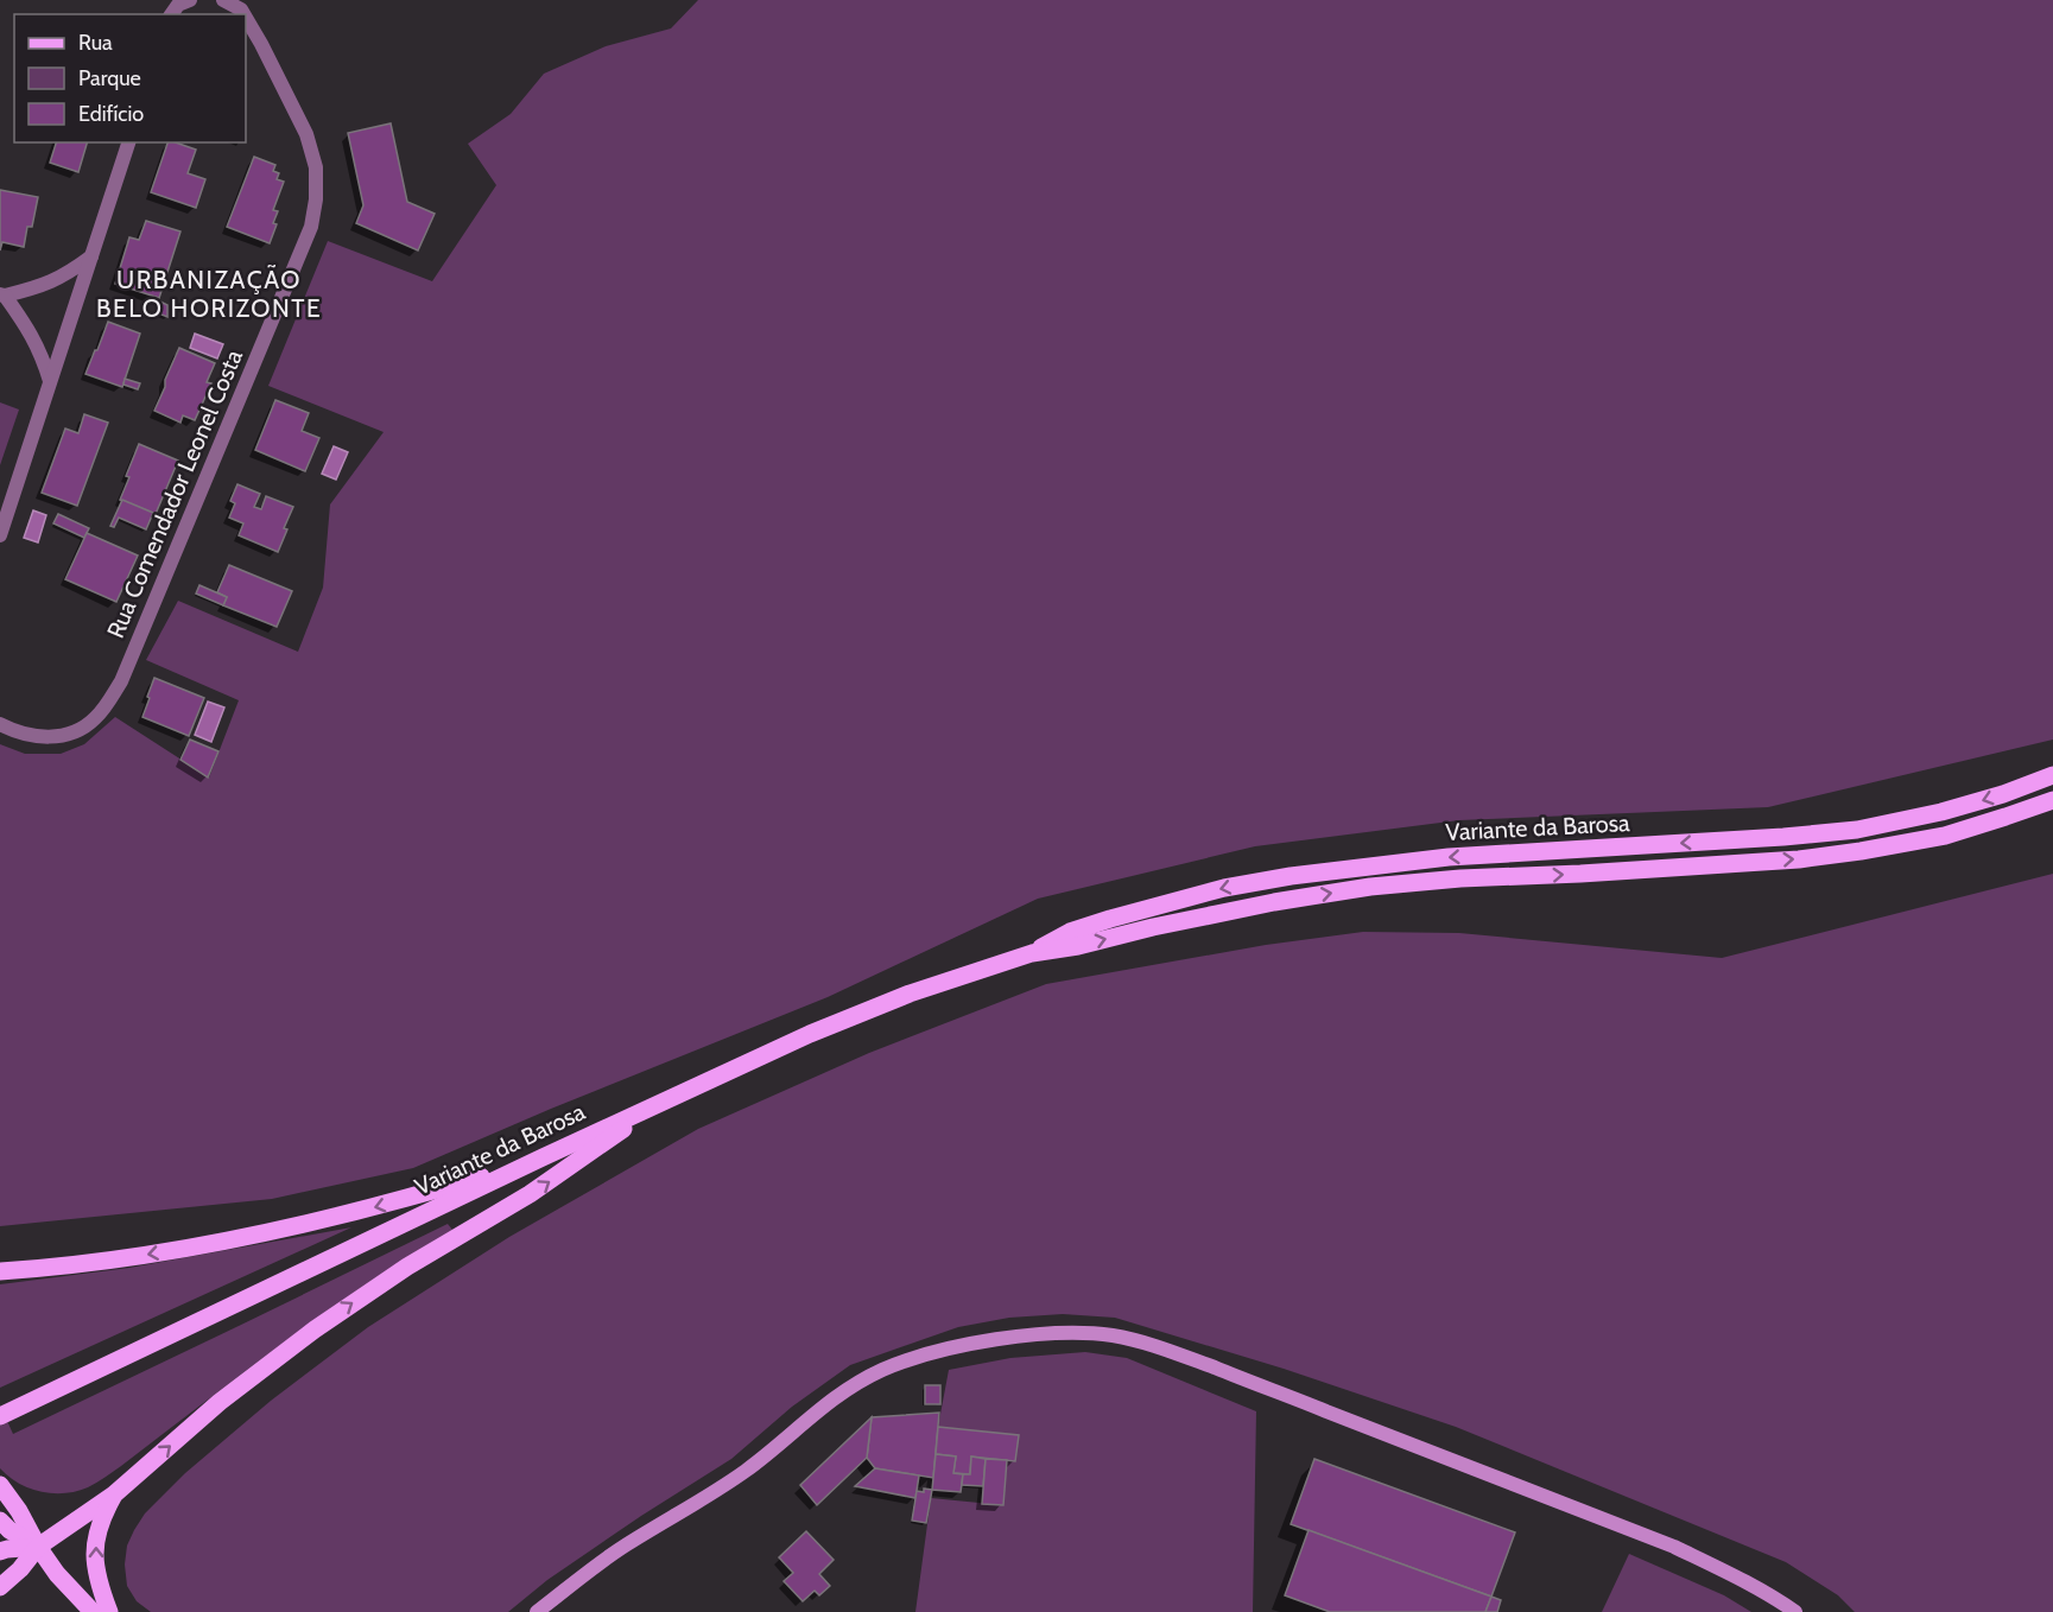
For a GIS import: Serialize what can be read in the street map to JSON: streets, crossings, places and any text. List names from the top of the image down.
{
  "streets": {
    "main road": ["Variante da Barosa"],
    "street": ["Rua Comendador Leonel Costa"]
  },
  "districts": ["URBANIZAÇÃO BELO HORIZONTE"],
  "legend": ["Rua", "Parque", "Edifício"]
}
